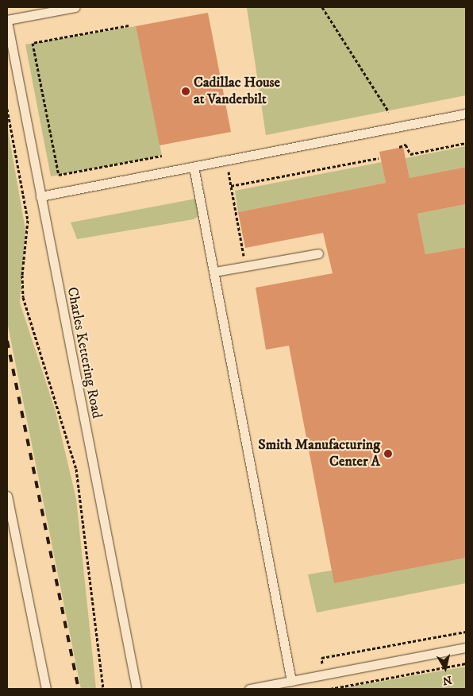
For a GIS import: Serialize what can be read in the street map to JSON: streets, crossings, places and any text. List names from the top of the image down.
{
  "streets": {
    "lane": ["Charles Kettering Road"]
  },
  "places": ["Cadillac House at Vanderbilt", "Smith Manufacturing Center A"],
  "north": "bottom"
}
